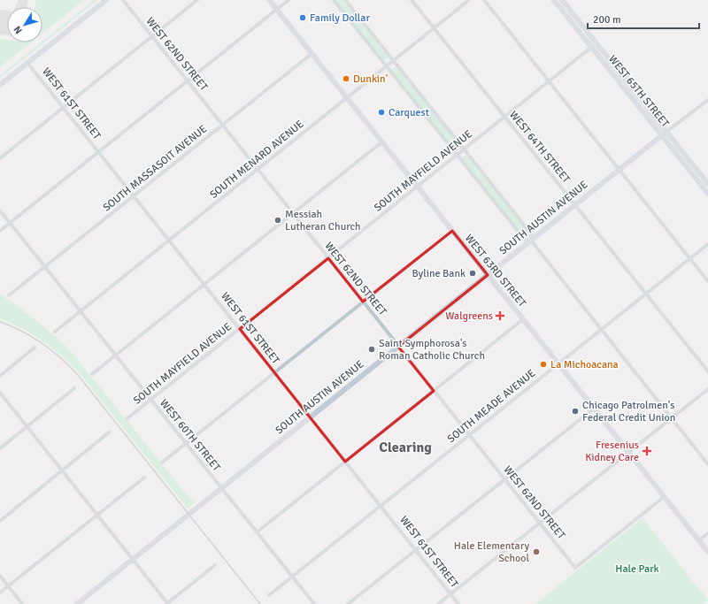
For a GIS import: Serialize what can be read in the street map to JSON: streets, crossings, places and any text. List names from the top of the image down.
{
  "streets": {
    "street": [
      "WEST 62ND STREET",
      "WEST 65TH STREET",
      "WEST 61ST STREET",
      "WEST 64TH STREET",
      "SOUTH MENARD AVENUE",
      "SOUTH MASSASOIT AVENUE",
      "SOUTH MAYFIELD AVENUE",
      "SOUTH AUSTIN AVENUE",
      "WEST 63RD STREET",
      "SOUTH MEADE AVENUE",
      "WEST 60TH STREET"
    ]
  },
  "crossings": [
    ["WEST 62ND STREET", "SOUTH MENARD AVENUE"],
    ["WEST 62ND STREET", "SOUTH MASSASOIT AVENUE"],
    ["WEST 62ND STREET", "SOUTH MAYFIELD AVENUE"],
    ["WEST 62ND STREET", "SOUTH AUSTIN AVENUE"],
    ["WEST 62ND STREET", "WEST 63RD STREET"],
    ["WEST 62ND STREET", "SOUTH MEADE AVENUE"],
    ["WEST 65TH STREET", "SOUTH MAYFIELD AVENUE"],
    ["WEST 65TH STREET", "SOUTH AUSTIN AVENUE"],
    ["WEST 61ST STREET", "SOUTH MENARD AVENUE"],
    ["WEST 61ST STREET", "SOUTH MASSASOIT AVENUE"],
    ["WEST 61ST STREET", "SOUTH MAYFIELD AVENUE"],
    ["WEST 61ST STREET", "SOUTH AUSTIN AVENUE"],
    ["WEST 61ST STREET", "SOUTH MEADE AVENUE"],
    ["WEST 64TH STREET", "SOUTH MENARD AVENUE"],
    ["WEST 64TH STREET", "SOUTH MAYFIELD AVENUE"],
    ["WEST 64TH STREET", "SOUTH AUSTIN AVENUE"],
    ["WEST 64TH STREET", "SOUTH MEADE AVENUE"],
    ["SOUTH MENARD AVENUE", "WEST 63RD STREET"],
    ["SOUTH MENARD AVENUE", "WEST 60TH STREET"],
    ["SOUTH MASSASOIT AVENUE", "WEST 63RD STREET"],
    ["SOUTH MASSASOIT AVENUE", "WEST 60TH STREET"],
    ["SOUTH MAYFIELD AVENUE", "WEST 63RD STREET"],
    ["SOUTH MAYFIELD AVENUE", "WEST 60TH STREET"],
    ["SOUTH AUSTIN AVENUE", "WEST 63RD STREET"],
    ["SOUTH AUSTIN AVENUE", "WEST 60TH STREET"],
    ["WEST 63RD STREET", "SOUTH MEADE AVENUE"],
    ["SOUTH MEADE AVENUE", "WEST 60TH STREET"]
  ],
  "districts": ["Clearing"],
  "parks": ["Hale Park"],
  "places": {
    "other": [
      "Family Dollar",
      "Dunkin'",
      "Carquest",
      "Messiah Lutheran Church",
      "Byline Bank",
      "Saint Symphorosa's Roman Catholic Church",
      "La Michoacana",
      "Chicago Patrolmen's Federal Credit Union",
      "Hale Elementary School"
    ],
    "health": ["Walgreens", "Fresenius Kidney Care"]
  },
  "scale_bar": "200 m",
  "north": "bottom left"
}
